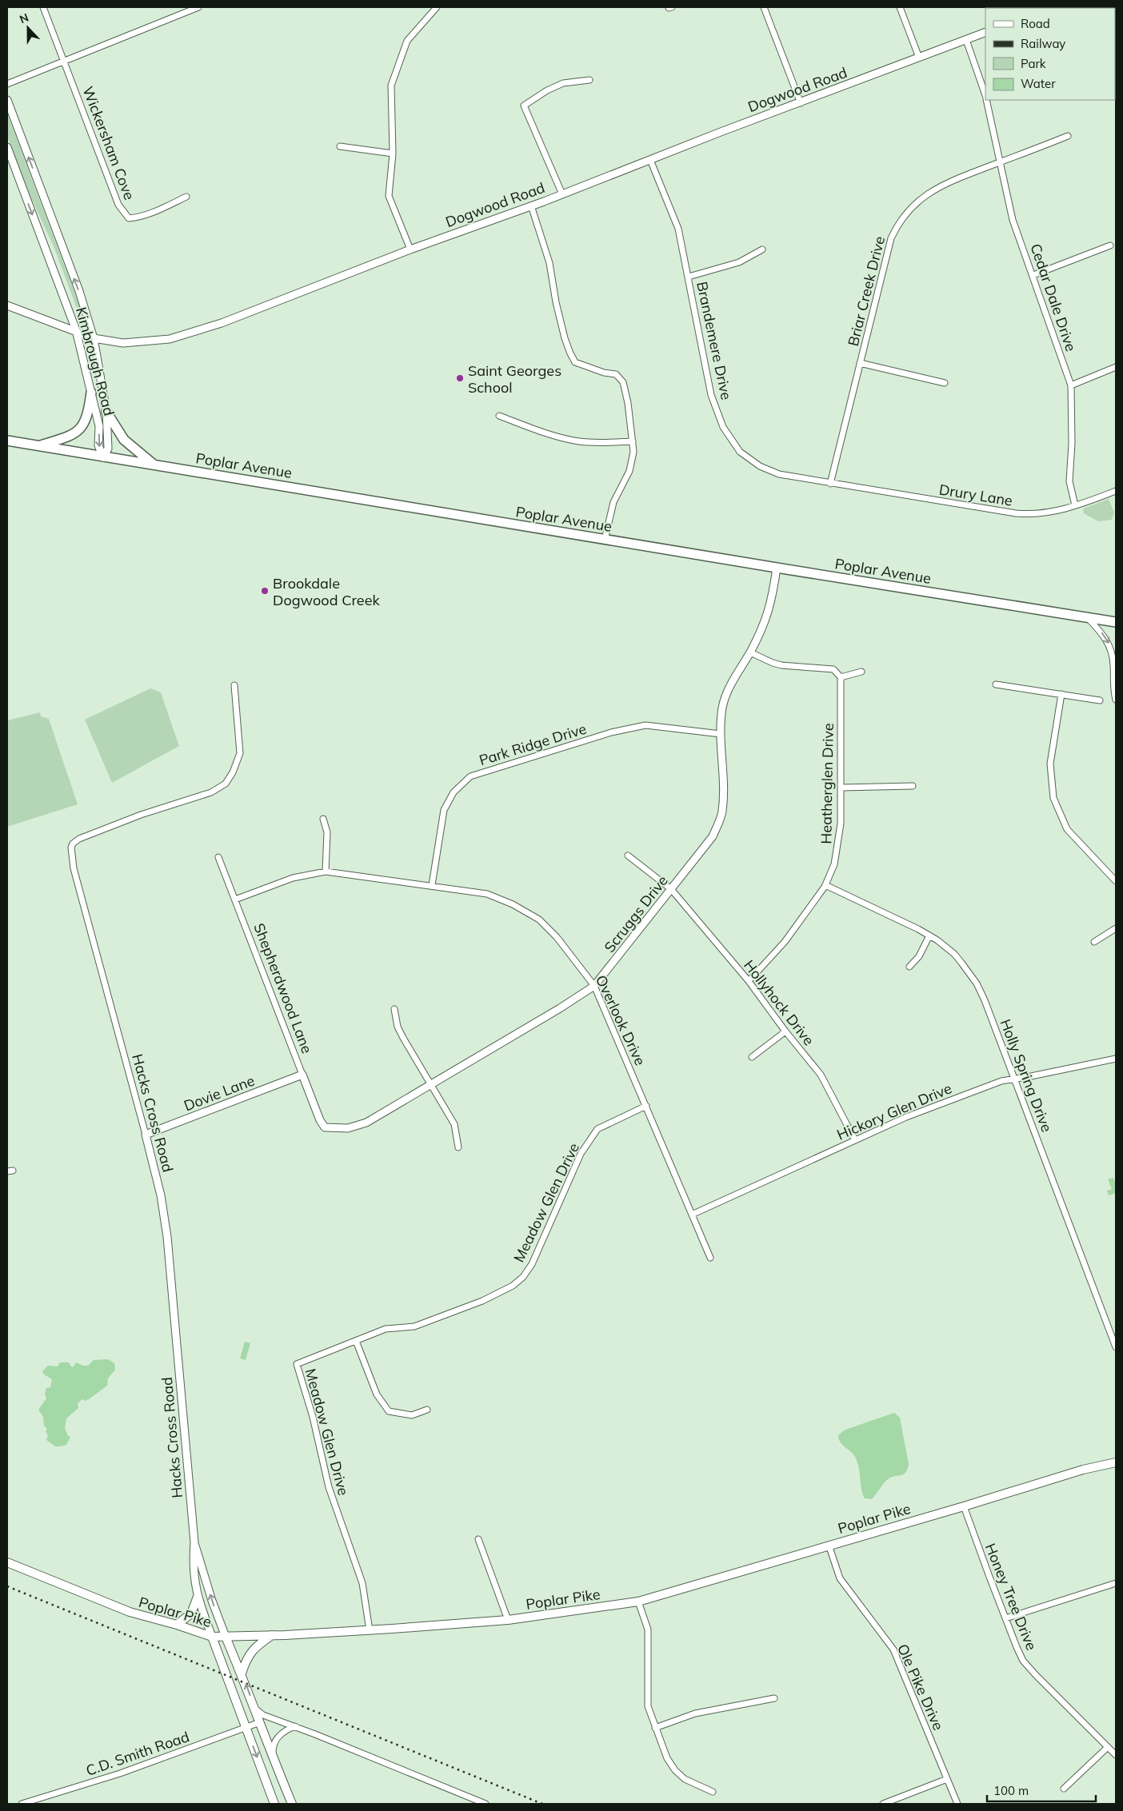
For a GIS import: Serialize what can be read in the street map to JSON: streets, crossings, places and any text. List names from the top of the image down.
{
  "streets": {
    "main road": ["Poplar Avenue", "Hacks Cross Road", "Poplar Pike"],
    "street": [
      "Dogwood Road",
      "Wickersham Cove",
      "Briar Creek Drive",
      "Cedar Dale Drive",
      "Brandemere Drive",
      "Kimbrough Road",
      "Drury Lane",
      "Park Ridge Drive",
      "Heatherglen Drive",
      "Scruggs Drive",
      "Shepherdwood Lane",
      "Hollyhock Drive",
      "Overlook Drive",
      "Holly Spring Drive",
      "Dovie Lane",
      "Hickory Glen Drive",
      "Meadow Glen Drive",
      "Honey Tree Drive",
      "Ole Pike Drive",
      "C.D. Smith Road"
    ]
  },
  "crossings": [
    ["Dogwood Road", "Cedar Dale Drive"],
    ["Dogwood Road", "Brandemere Drive"],
    ["Dogwood Road", "Kimbrough Road"],
    ["Briar Creek Drive", "Cedar Dale Drive"],
    ["Briar Creek Drive", "Brandemere Drive"],
    ["Briar Creek Drive", "Drury Lane"],
    ["Cedar Dale Drive", "Drury Lane"],
    ["Brandemere Drive", "Drury Lane"],
    ["Kimbrough Road", "Poplar Avenue"],
    ["Poplar Avenue", "Scruggs Drive"],
    ["Park Ridge Drive", "Scruggs Drive"],
    ["Park Ridge Drive", "Overlook Drive"],
    ["Heatherglen Drive", "Hollyhock Drive"],
    ["Heatherglen Drive", "Holly Spring Drive"],
    ["Scruggs Drive", "Shepherdwood Lane"],
    ["Scruggs Drive", "Hollyhock Drive"],
    ["Scruggs Drive", "Overlook Drive"],
    ["Shepherdwood Lane", "Overlook Drive"],
    ["Shepherdwood Lane", "Dovie Lane"],
    ["Hollyhock Drive", "Hickory Glen Drive"],
    ["Overlook Drive", "Hickory Glen Drive"],
    ["Overlook Drive", "Meadow Glen Drive"],
    ["Holly Spring Drive", "Hickory Glen Drive"],
    ["Dovie Lane", "Hacks Cross Road"],
    ["Hacks Cross Road", "Poplar Pike"],
    ["Hacks Cross Road", "C.D. Smith Road"],
    ["Meadow Glen Drive", "Poplar Pike"],
    ["Poplar Pike", "Honey Tree Drive"],
    ["Poplar Pike", "Ole Pike Drive"]
  ],
  "places": ["Saint Georges School", "Brookdale Dogwood Creek"],
  "legend": [
    "Road",
    "Railway",
    "Park",
    "Water"
  ],
  "scale_bar": "100 m",
  "north": "top"
}
